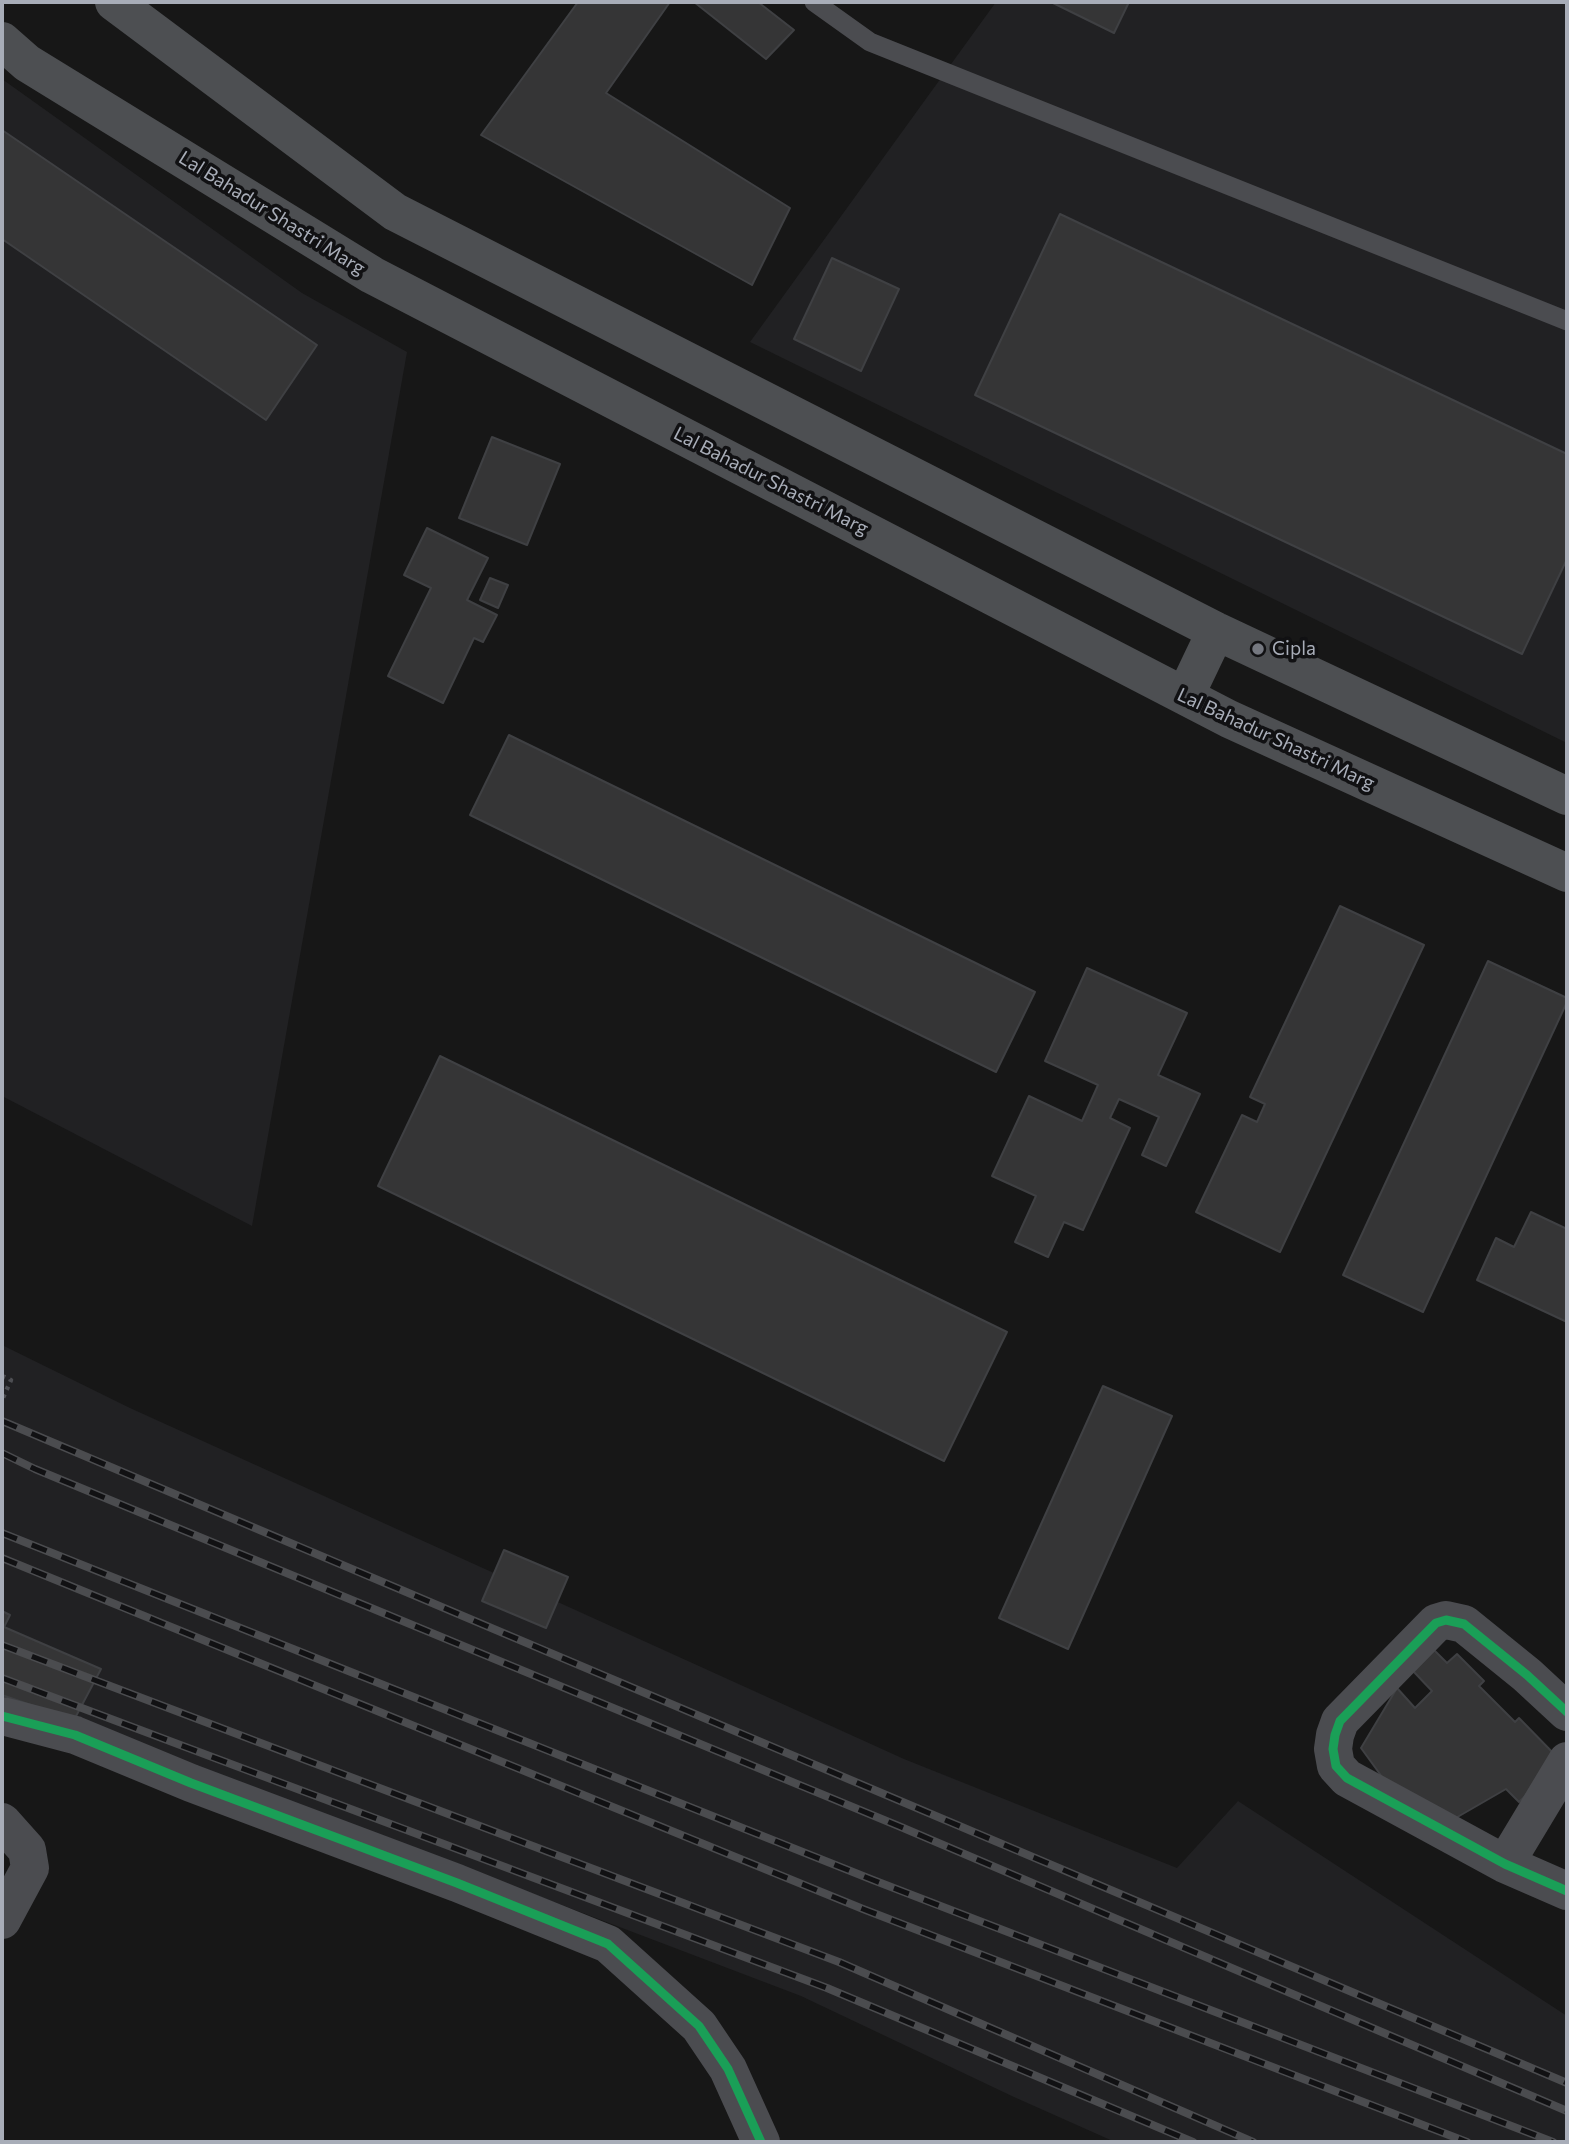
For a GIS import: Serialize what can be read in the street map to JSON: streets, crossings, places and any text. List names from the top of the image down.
{
  "streets": {
    "main road": ["Lal Bahadur Shastri Marg"]
  },
  "places": ["Cipla"]
}
